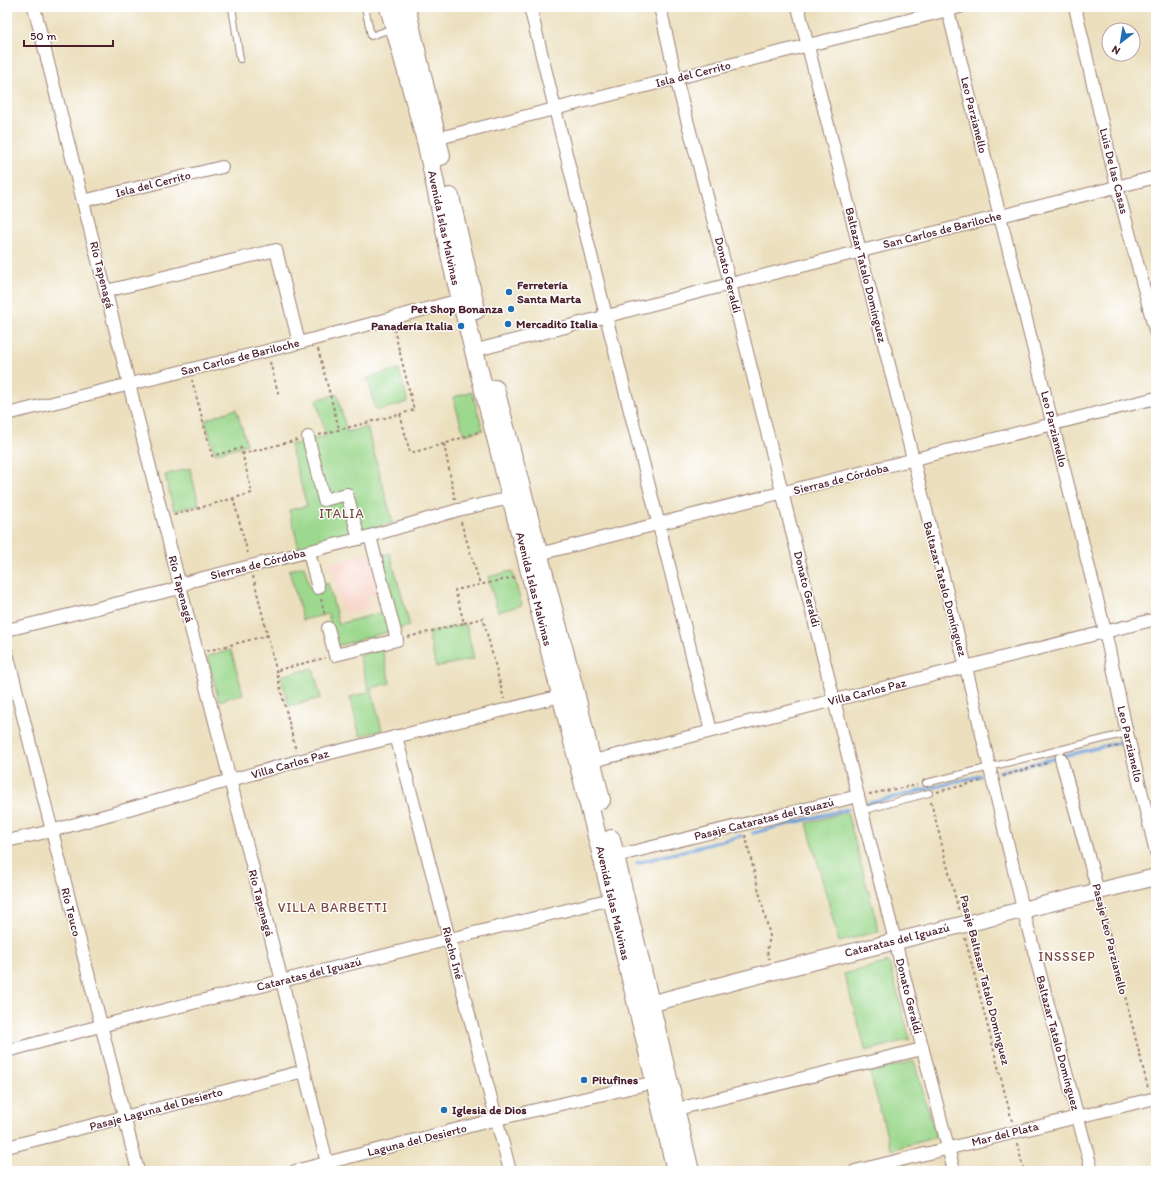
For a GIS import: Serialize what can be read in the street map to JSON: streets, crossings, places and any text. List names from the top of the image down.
{
  "streets": {
    "main road": ["Avenida Islas Malvinas"],
    "street": [
      "Isla del Cerrito",
      "Leo Parzianello",
      "Luis De las Casas",
      "San Carlos de Bariloche",
      "Río Tapenagá",
      "Donato Geraldi",
      "Baltazar Tatalo Domínguez",
      "Sierras de Córdoba",
      "Villa Carlos Paz",
      "Pasaje Cataratas del Iguazú",
      "Río Teuco",
      "Pasaje Leo Parzianello",
      "Cataratas del Iguazú",
      "Riacho Iné",
      "Pasaje Laguna del Desierto",
      "Mar del Plata",
      "Laguna del Desierto"
    ],
    "path": ["Pasaje Baltasar Tatalo Domínguez"]
  },
  "crossings": [
    ["Isla del Cerrito", "Leo Parzianello"],
    ["Isla del Cerrito", "Avenida Islas Malvinas"],
    ["Isla del Cerrito", "Río Tapenagá"],
    ["Isla del Cerrito", "Donato Geraldi"],
    ["Isla del Cerrito", "Baltazar Tatalo Domínguez"],
    ["Leo Parzianello", "San Carlos de Bariloche"],
    ["Leo Parzianello", "Sierras de Córdoba"],
    ["Leo Parzianello", "Villa Carlos Paz"],
    ["Luis De las Casas", "San Carlos de Bariloche"],
    ["Avenida Islas Malvinas", "San Carlos de Bariloche"],
    ["Avenida Islas Malvinas", "Sierras de Córdoba"],
    ["Avenida Islas Malvinas", "Villa Carlos Paz"],
    ["Avenida Islas Malvinas", "Pasaje Cataratas del Iguazú"],
    ["Avenida Islas Malvinas", "Cataratas del Iguazú"],
    ["Avenida Islas Malvinas", "Laguna del Desierto"],
    ["San Carlos de Bariloche", "Río Tapenagá"],
    ["San Carlos de Bariloche", "Donato Geraldi"],
    ["San Carlos de Bariloche", "Baltazar Tatalo Domínguez"],
    ["Río Tapenagá", "Sierras de Córdoba"],
    ["Río Tapenagá", "Villa Carlos Paz"],
    ["Río Tapenagá", "Cataratas del Iguazú"],
    ["Río Tapenagá", "Pasaje Laguna del Desierto"],
    ["Río Tapenagá", "Laguna del Desierto"],
    ["Donato Geraldi", "Sierras de Córdoba"],
    ["Donato Geraldi", "Villa Carlos Paz"],
    ["Donato Geraldi", "Pasaje Cataratas del Iguazú"],
    ["Donato Geraldi", "Cataratas del Iguazú"],
    ["Donato Geraldi", "Mar del Plata"],
    ["Baltazar Tatalo Domínguez", "Sierras de Córdoba"],
    ["Baltazar Tatalo Domínguez", "Villa Carlos Paz"],
    ["Baltazar Tatalo Domínguez", "Cataratas del Iguazú"],
    ["Baltazar Tatalo Domínguez", "Mar del Plata"],
    ["Villa Carlos Paz", "Río Teuco"],
    ["Villa Carlos Paz", "Riacho Iné"],
    ["Río Teuco", "Cataratas del Iguazú"],
    ["Río Teuco", "Pasaje Laguna del Desierto"],
    ["Pasaje Leo Parzianello", "Cataratas del Iguazú"],
    ["Pasaje Leo Parzianello", "Mar del Plata"],
    ["Cataratas del Iguazú", "Riacho Iné"],
    ["Cataratas del Iguazú", "Pasaje Baltasar Tatalo Domínguez"],
    ["Riacho Iné", "Laguna del Desierto"],
    ["Pasaje Baltasar Tatalo Domínguez", "Mar del Plata"]
  ],
  "districts": ["ITALIA", "VILLA BARBETTI", "INSSSEP"],
  "places": [
    "Ferretería Santa Marta",
    "Pet Shop Bonanza",
    "Mercadito Italia",
    "Panadería Italia",
    "Pitufines",
    "Iglesia de Dios"
  ],
  "scale_bar": "50 m",
  "north": "bottom left"
}
